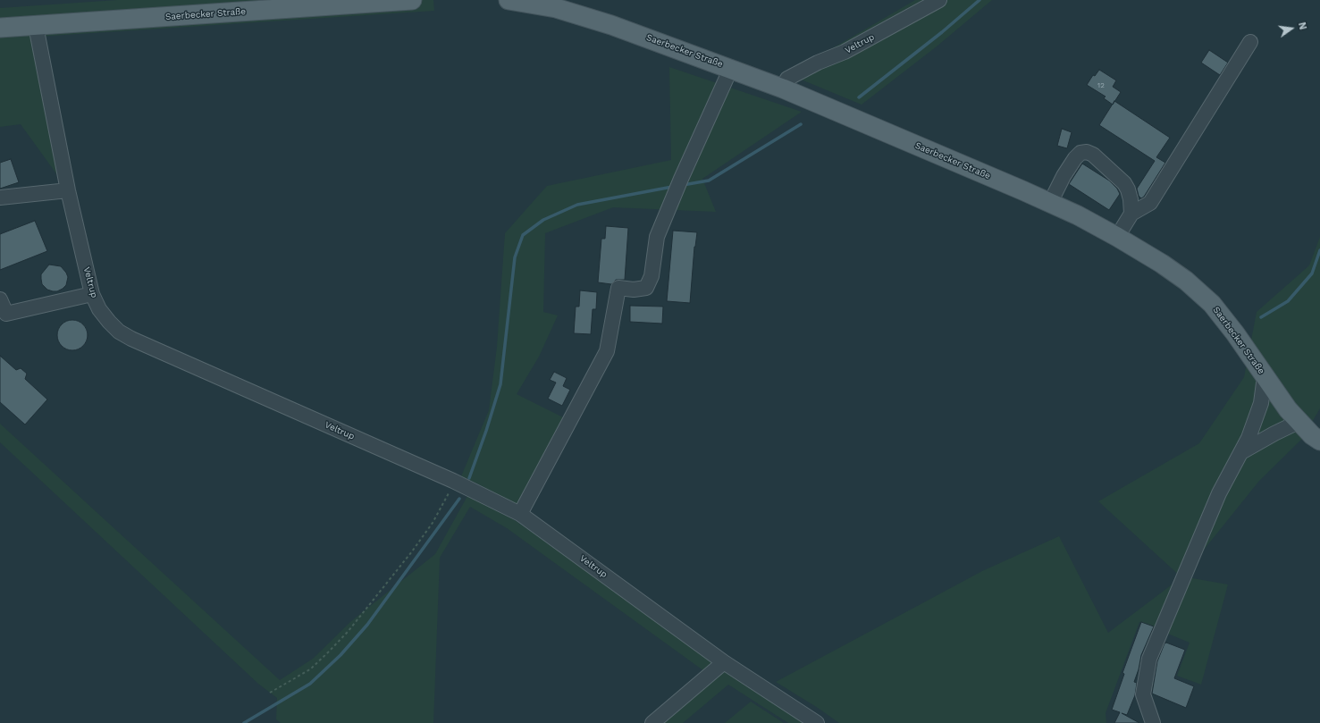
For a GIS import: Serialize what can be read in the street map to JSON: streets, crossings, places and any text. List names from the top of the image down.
{
  "streets": {
    "main road": ["Saerbecker Straße"],
    "street": ["Veltrup"]
  },
  "crossings": [
    ["Saerbecker Straße", "Veltrup"]
  ],
  "house_numbers": ["12"],
  "north": "right"
}
